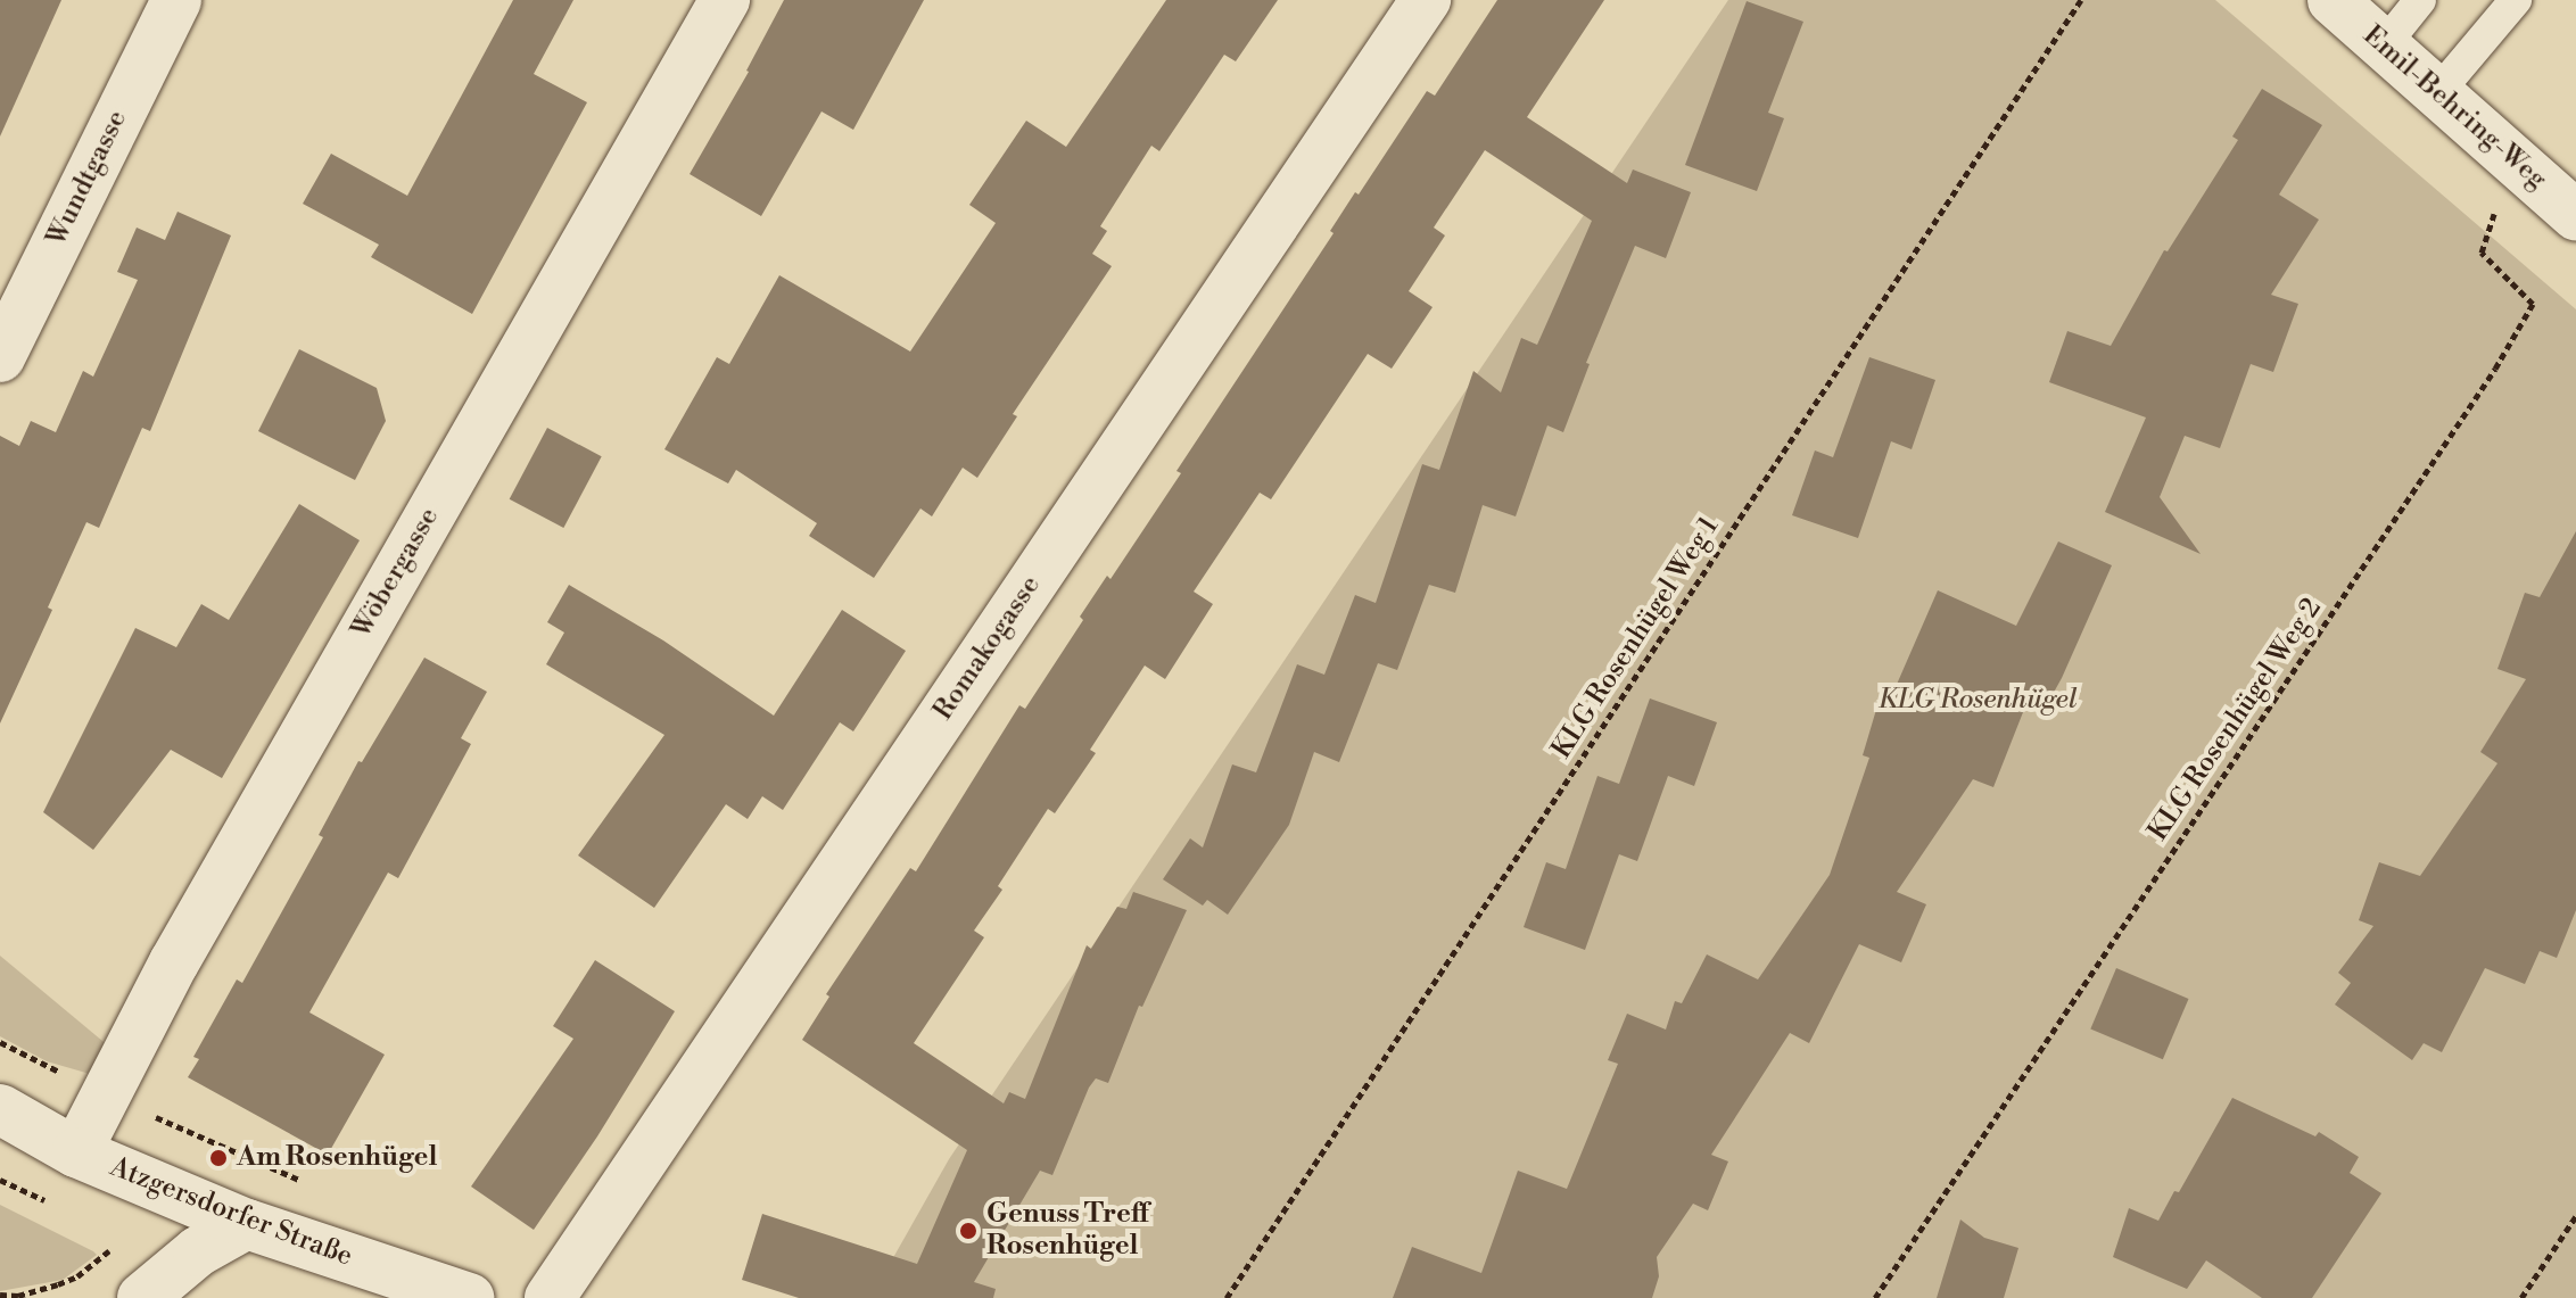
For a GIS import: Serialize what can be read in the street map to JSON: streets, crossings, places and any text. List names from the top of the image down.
{
  "streets": {
    "street": [
      "Emil-Behring-Weg",
      "Wundtgasse",
      "Wöbergasse",
      "Romakogasse",
      "Atzgersdorfer Straße"
    ],
    "path": ["KLG Rosenhügel Weg 1", "KLG Rosenhügel Weg 2"]
  },
  "crossings": [
    ["Emil-Behring-Weg", "KLG Rosenhügel Weg 2"],
    ["Wöbergasse", "Atzgersdorfer Straße"]
  ],
  "parks": ["KLG Rosenhügel"],
  "places": ["Am Rosenhügel", "Genuss Treff Rosenhügel"]
}
